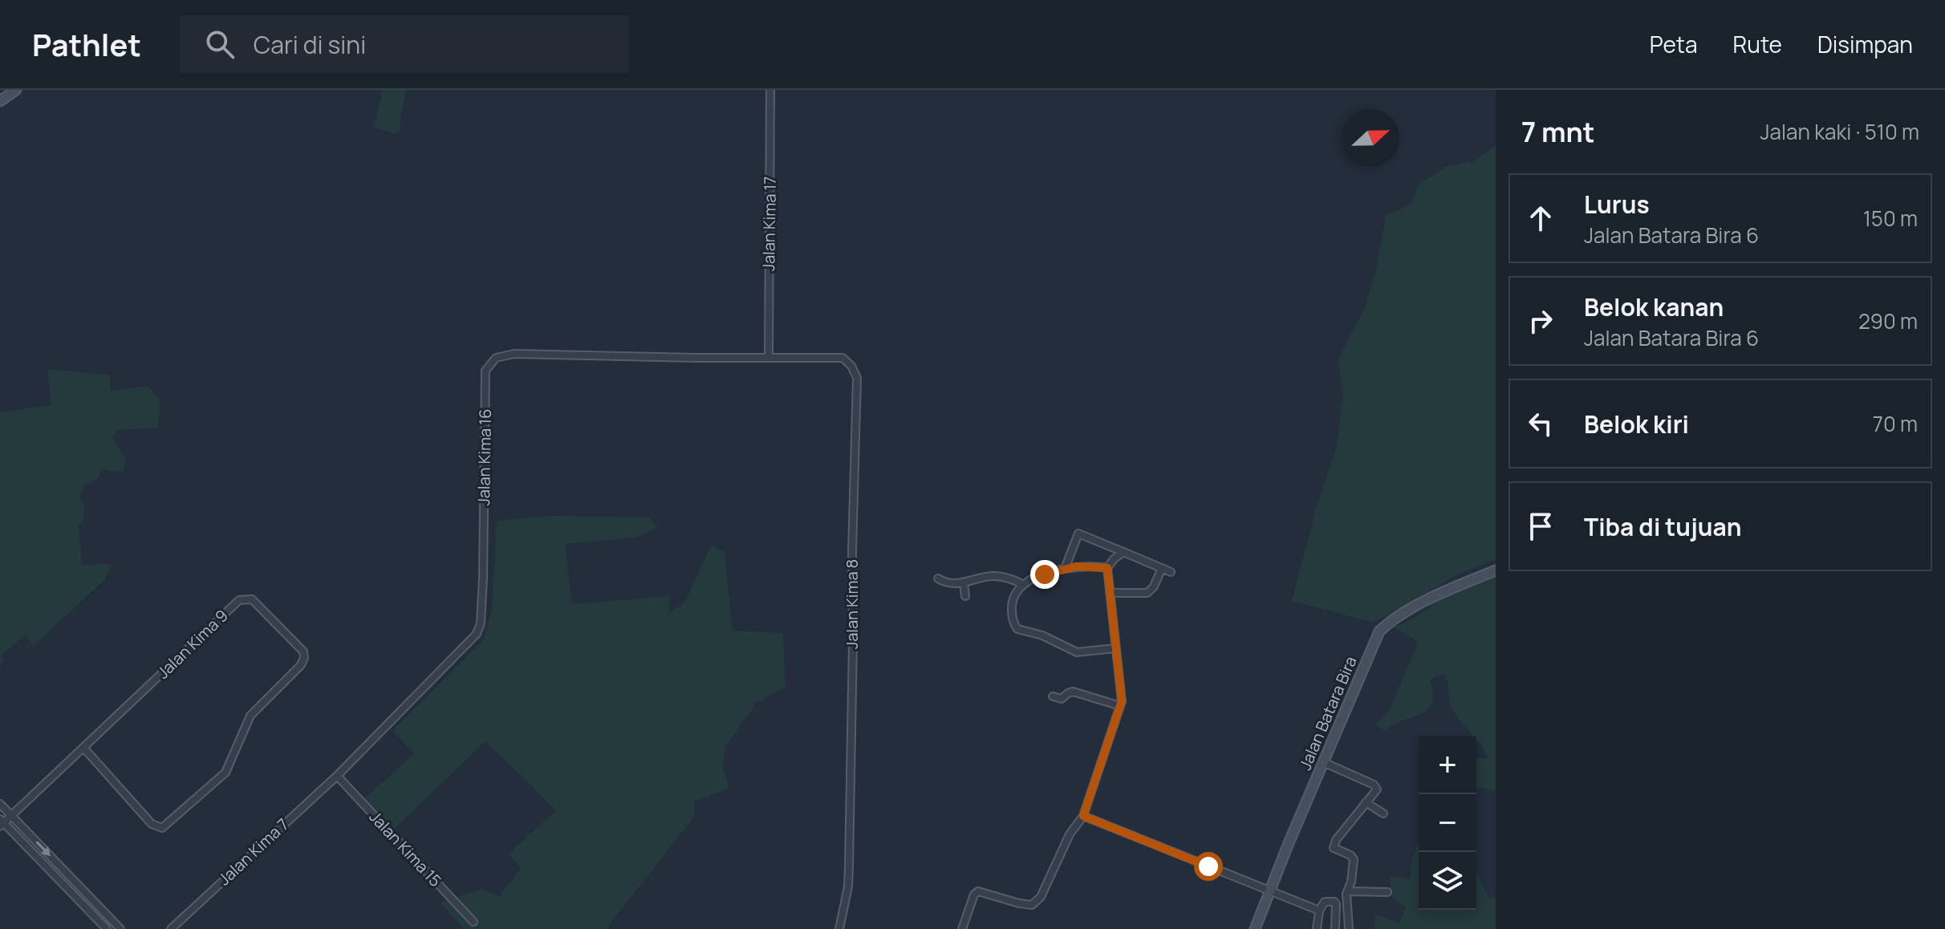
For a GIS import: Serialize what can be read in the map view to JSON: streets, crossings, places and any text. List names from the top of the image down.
{
  "streets": {
    "street": [
      "Jalan Kima 17",
      "Jalan Kima 16",
      "Jalan Kima 8",
      "Jalan Kima 9",
      "Jalan Batara Bira",
      "Jalan Kima 15",
      "Jalan Kima 7"
    ]
  },
  "crossings": [
    ["Jalan Kima 17", "Jalan Kima 16"],
    ["Jalan Kima 17", "Jalan Kima 8"],
    ["Jalan Kima 16", "Jalan Kima 8"],
    ["Jalan Kima 16", "Jalan Kima 15"],
    ["Jalan Kima 16", "Jalan Kima 7"],
    ["Jalan Kima 15", "Jalan Kima 7"]
  ],
  "north": "right",
  "page": {
    "header": "Pathlet",
    "search": "Cari di sini",
    "nav": ["Peta", "Rute", "Disimpan"],
    "heading": ["7 mnt", "Jalan kaki · 510 m"],
    "list": [
      ["Lurus", "Jalan Batara Bira 6", "150 m"],
      ["Belok kanan", "Jalan Batara Bira 6", "290 m"],
      ["Belok kiri", "70 m"],
      "Tiba di tujuan"
    ],
    "map_buttons": ["+", "−"]
  }
}
